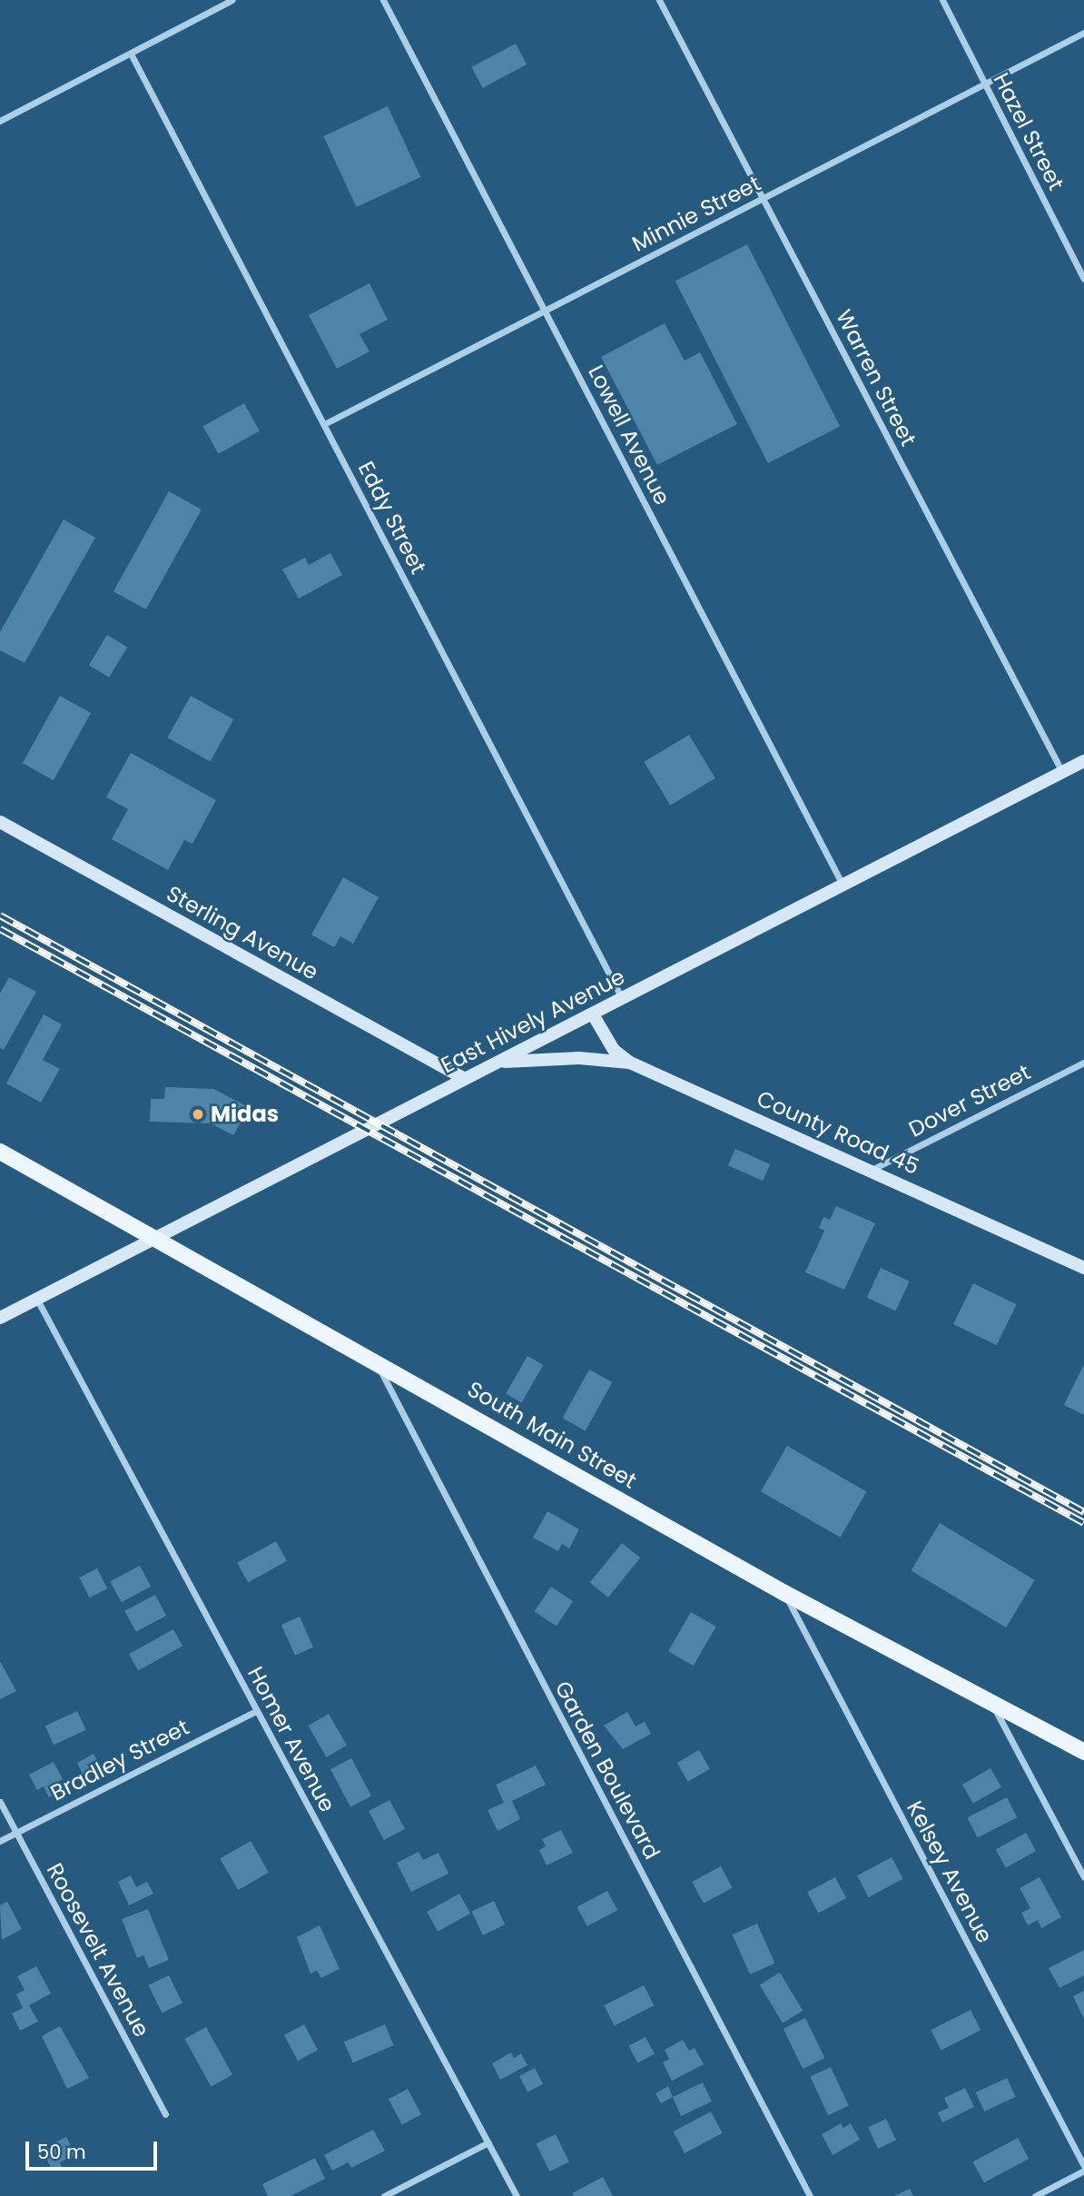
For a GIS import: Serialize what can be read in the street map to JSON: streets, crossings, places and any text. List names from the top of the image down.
{
  "streets": {
    "main road": ["South Main Street"],
    "street": [
      "Hazel Street",
      "Minnie Street",
      "Warren Street",
      "Lowell Avenue",
      "Eddy Street",
      "Sterling Avenue",
      "East Hively Avenue",
      "Dover Street",
      "County Road 45",
      "Homer Avenue",
      "Bradley Street",
      "Garden Boulevard",
      "Kelsey Avenue",
      "Roosevelt Avenue"
    ]
  },
  "crossings": [
    ["Hazel Street", "Minnie Street"],
    ["Minnie Street", "Warren Street"],
    ["Minnie Street", "Lowell Avenue"],
    ["Minnie Street", "Eddy Street"],
    ["Warren Street", "East Hively Avenue"],
    ["Lowell Avenue", "East Hively Avenue"],
    ["Eddy Street", "East Hively Avenue"],
    ["Sterling Avenue", "East Hively Avenue"],
    ["East Hively Avenue", "County Road 45"],
    ["East Hively Avenue", "South Main Street"],
    ["East Hively Avenue", "Homer Avenue"],
    ["Dover Street", "County Road 45"],
    ["South Main Street", "Garden Boulevard"],
    ["South Main Street", "Kelsey Avenue"],
    ["Homer Avenue", "Bradley Street"],
    ["Bradley Street", "Roosevelt Avenue"]
  ],
  "places": ["Midas"],
  "scale_bar": "50 m"
}
